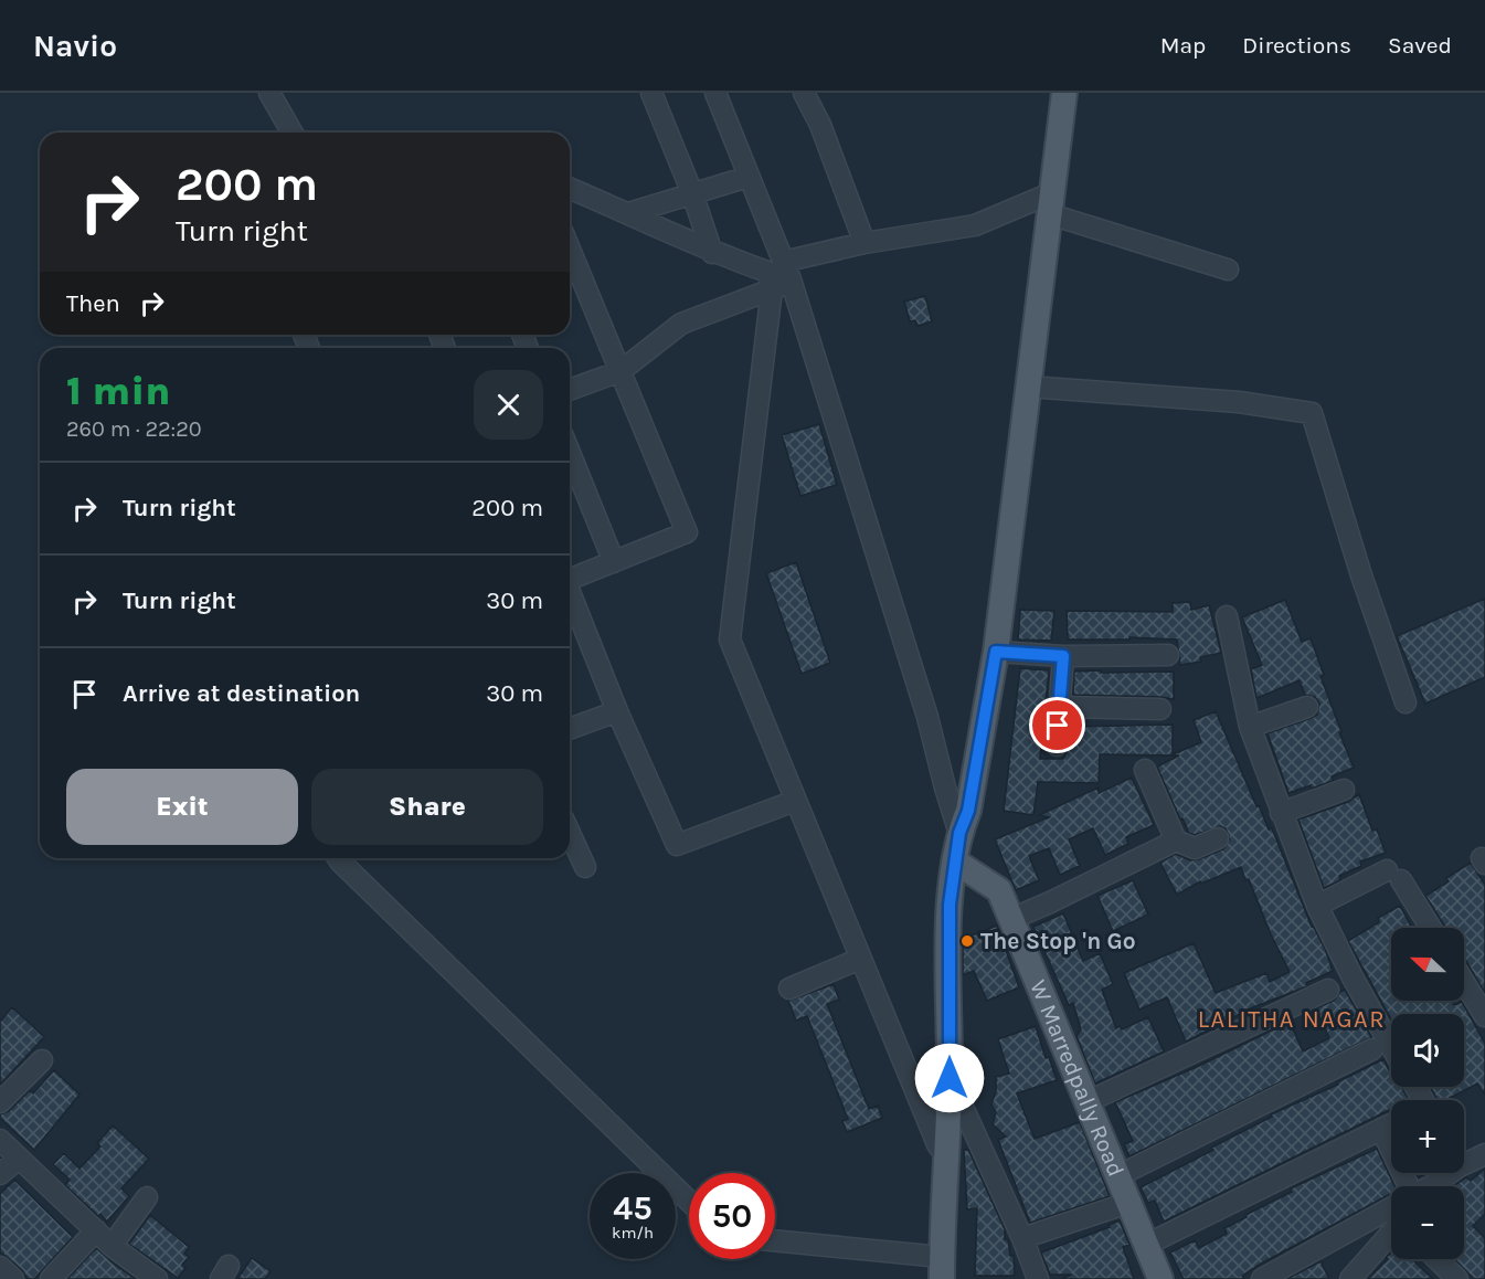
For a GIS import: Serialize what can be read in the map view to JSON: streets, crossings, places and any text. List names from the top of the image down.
{
  "streets": {
    "main road": ["W Marredpally Road"]
  },
  "districts": ["LALITHA NAGAR"],
  "places": ["The Stop 'n Go"],
  "north": "left",
  "page": {
    "header": "Navio",
    "nav": ["Map", "Directions", "Saved"],
    "turn": ["200 m", "Turn right"],
    "then": "Then",
    "heading": ["1 min", "260 m · 22:20"],
    "list": [
      {
        "name": "Turn right",
        "value": "200 m"
      },
      {
        "name": "Turn right",
        "value": "30 m"
      },
      {
        "name": "Arrive at destination",
        "value": "30 m"
      }
    ],
    "buttons": ["Exit", "Share"],
    "map_buttons": ["+", "−"],
    "speed": "45 km/h",
    "limit": "50"
  }
}
